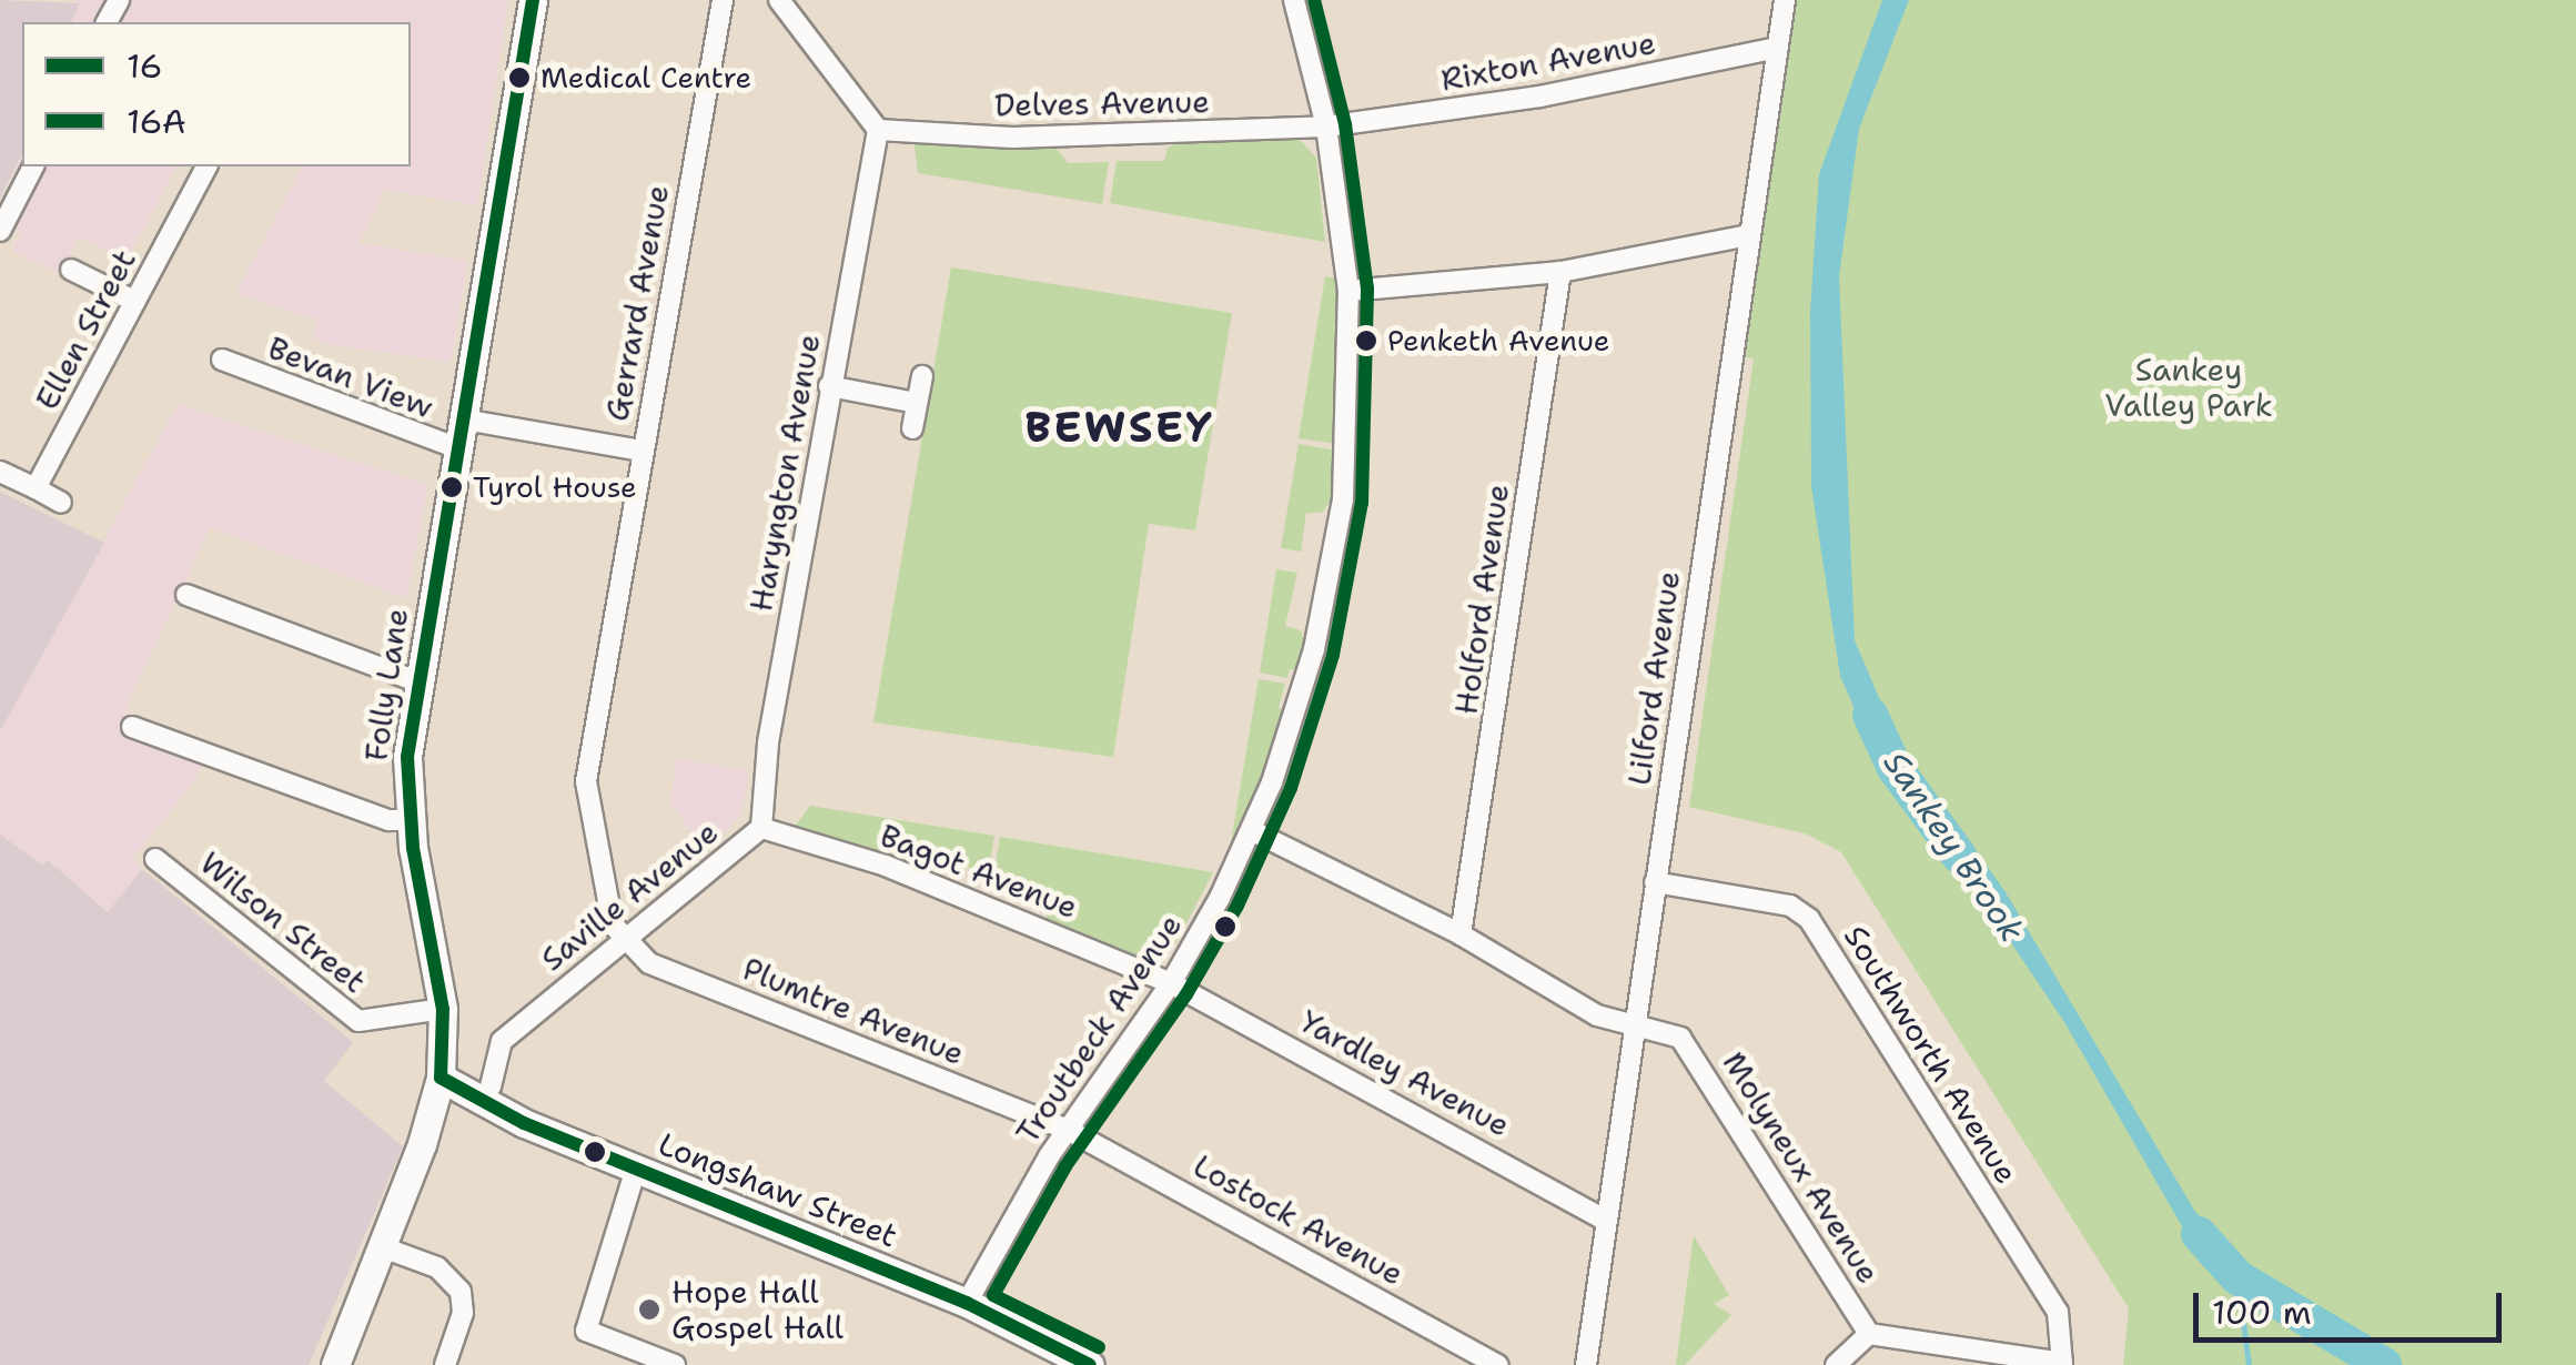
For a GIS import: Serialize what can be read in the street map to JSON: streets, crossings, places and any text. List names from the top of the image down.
{
  "streets": {
    "street": [
      "Rixton Avenue",
      "Delves Avenue",
      "Gerrard Avenue",
      "Ellen Street",
      "Bevan View",
      "Haryngton Avenue",
      "Holford Avenue",
      "Lilford Avenue",
      "Folly Lane",
      "Bagot Avenue",
      "Saville Avenue",
      "Wilson Street",
      "Plumtre Avenue",
      "Troutbeck Avenue",
      "Southworth Avenue",
      "Yardley Avenue",
      "Molyneux Avenue",
      "Longshaw Street",
      "Lostock Avenue"
    ]
  },
  "crossings": [
    ["Rixton Avenue", "Delves Avenue"],
    ["Rixton Avenue", "Lilford Avenue"],
    ["Rixton Avenue", "Troutbeck Avenue"],
    ["Delves Avenue", "Haryngton Avenue"],
    ["Delves Avenue", "Troutbeck Avenue"],
    ["Gerrard Avenue", "Saville Avenue"],
    ["Gerrard Avenue", "Plumtre Avenue"],
    ["Bevan View", "Folly Lane"],
    ["Haryngton Avenue", "Bagot Avenue"],
    ["Haryngton Avenue", "Saville Avenue"],
    ["Holford Avenue", "Molyneux Avenue"],
    ["Lilford Avenue", "Southworth Avenue"],
    ["Lilford Avenue", "Yardley Avenue"],
    ["Lilford Avenue", "Molyneux Avenue"],
    ["Folly Lane", "Wilson Street"],
    ["Folly Lane", "Longshaw Street"],
    ["Bagot Avenue", "Saville Avenue"],
    ["Bagot Avenue", "Troutbeck Avenue"],
    ["Bagot Avenue", "Yardley Avenue"],
    ["Saville Avenue", "Plumtre Avenue"],
    ["Plumtre Avenue", "Troutbeck Avenue"],
    ["Plumtre Avenue", "Lostock Avenue"],
    ["Troutbeck Avenue", "Yardley Avenue"],
    ["Troutbeck Avenue", "Molyneux Avenue"],
    ["Troutbeck Avenue", "Longshaw Street"],
    ["Troutbeck Avenue", "Lostock Avenue"]
  ],
  "districts": ["BEWSEY"],
  "water": ["Sankey Brook"],
  "parks": ["Sankey Valley Park"],
  "places": [
    "Medical Centre",
    "Penketh Avenue",
    "Tyrol House",
    "Hope Hall Gospel Hall"
  ],
  "lines": ["transit line 16", "transit line 16A"],
  "legend": ["16", "16A"],
  "scale_bar": "100 m"
}
